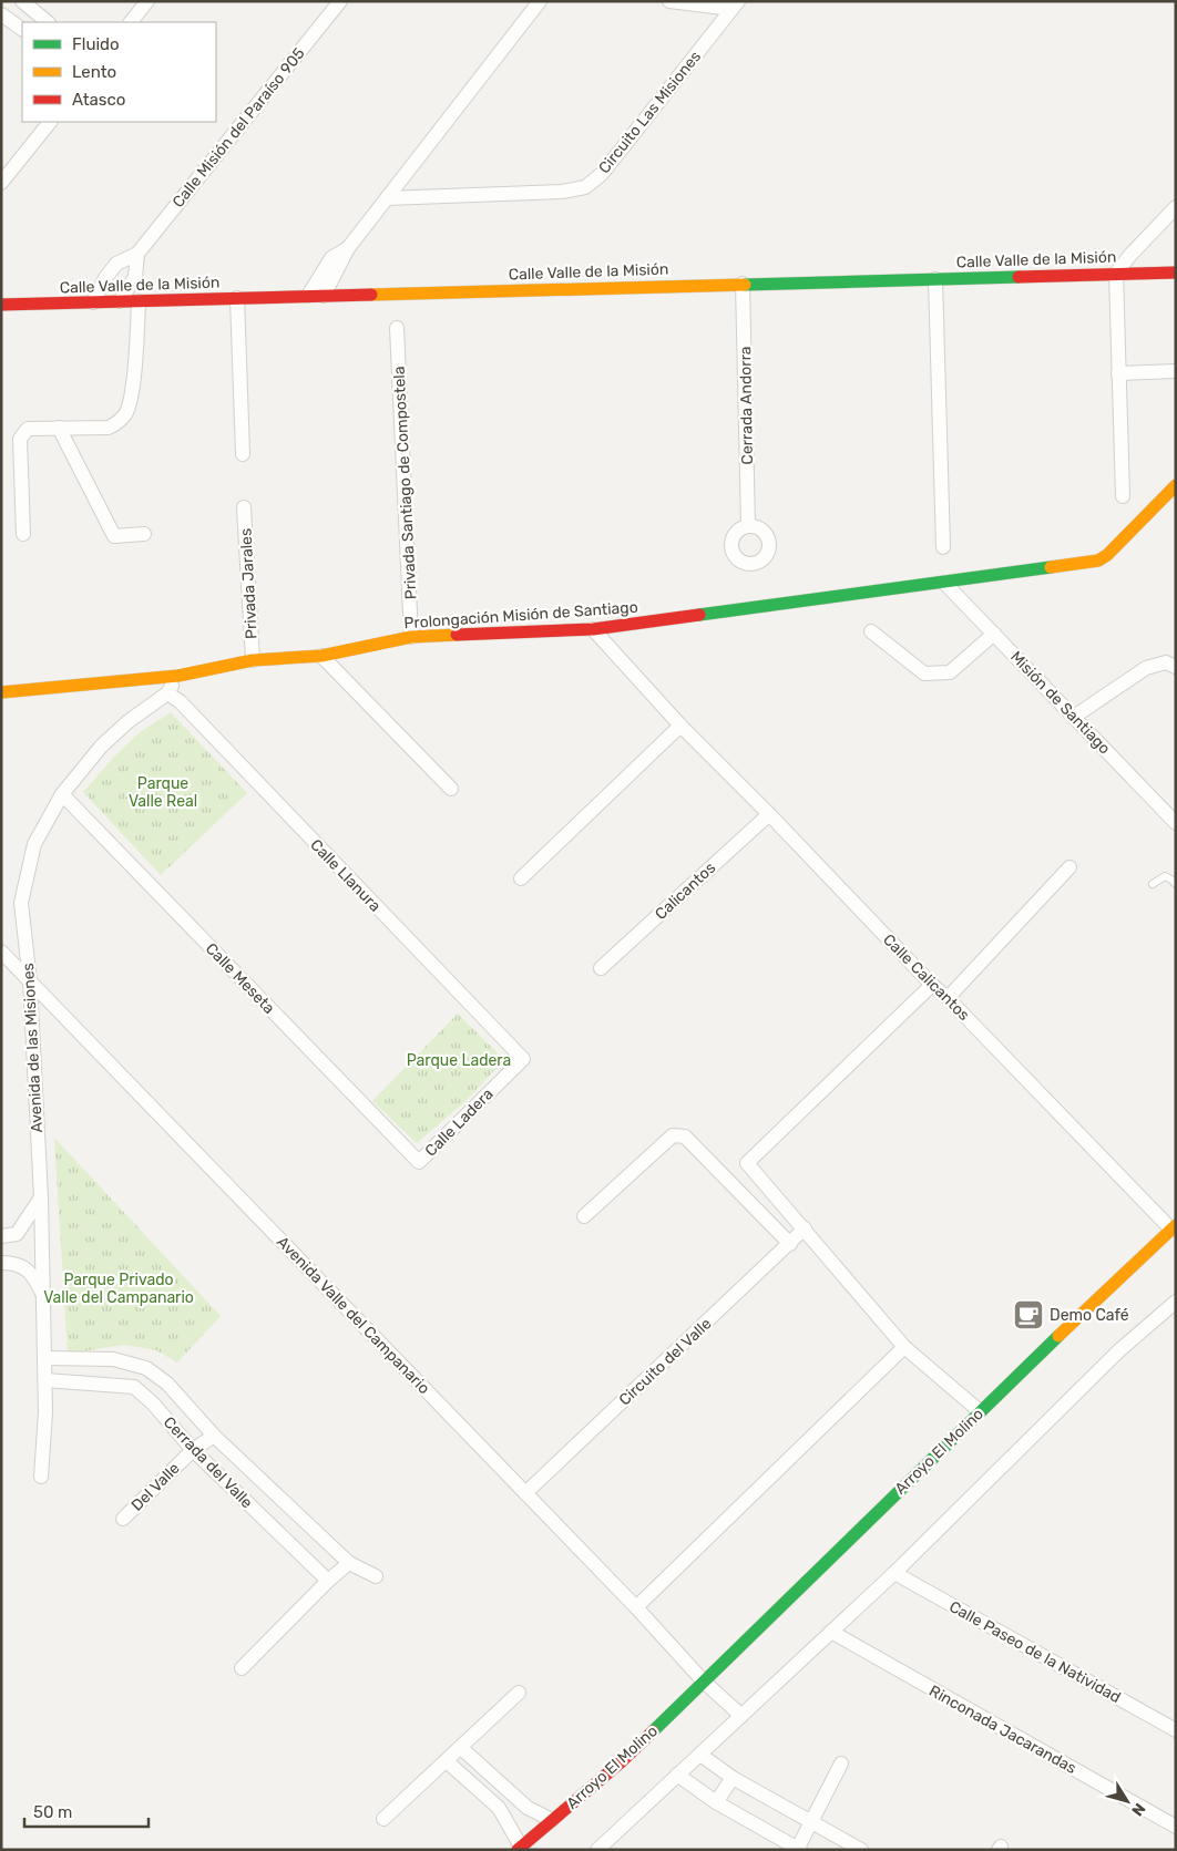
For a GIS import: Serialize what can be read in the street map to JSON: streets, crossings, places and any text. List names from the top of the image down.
{
  "streets": {
    "street": [
      "Circuito Las Misiones",
      "Calle Misión del Paraíso 905",
      "Calle Valle de la Misión",
      "Cerrada Andorra",
      "Privada Santiago de Compostela",
      "Privada Jarales",
      "Prolongación Misión de Santiago",
      "Misión de Santiago",
      "Calle Llanura",
      "Calicantos",
      "Calle Calicantos",
      "Calle Meseta",
      "Avenida de las Misiones",
      "Calle Ladera",
      "Avenida Valle del Campanario",
      "Circuito del Valle",
      "Arroyo El Molino",
      "Cerrada del Valle",
      "Del Valle",
      "Calle Paseo de la Natividad",
      "Rinconada Jacarandas"
    ]
  },
  "crossings": [
    ["Calle Valle de la Misión", "Cerrada Andorra"],
    ["Privada Santiago de Compostela", "Prolongación Misión de Santiago"],
    ["Privada Jarales", "Prolongación Misión de Santiago"],
    ["Prolongación Misión de Santiago", "Misión de Santiago"],
    ["Prolongación Misión de Santiago", "Calle Calicantos"],
    ["Prolongación Misión de Santiago", "Avenida de las Misiones"],
    ["Calle Llanura", "Avenida de las Misiones"],
    ["Calle Llanura", "Calle Ladera"],
    ["Calicantos", "Calle Calicantos"],
    ["Calle Calicantos", "Arroyo El Molino"],
    ["Calle Meseta", "Avenida de las Misiones"],
    ["Calle Meseta", "Calle Ladera"],
    ["Avenida de las Misiones", "Avenida Valle del Campanario"],
    ["Avenida de las Misiones", "Cerrada del Valle"],
    ["Avenida Valle del Campanario", "Circuito del Valle"],
    ["Avenida Valle del Campanario", "Arroyo El Molino"],
    ["Cerrada del Valle", "Del Valle"]
  ],
  "parks": ["Parque Valle Real", "Parque Ladera", "Parque Privado Valle del Campanario"],
  "places": {
    "cafe": ["Demo Café"]
  },
  "legend": ["Fluido", "Lento", "Atasco"],
  "scale_bar": "50 m",
  "north": "bottom right"
}
